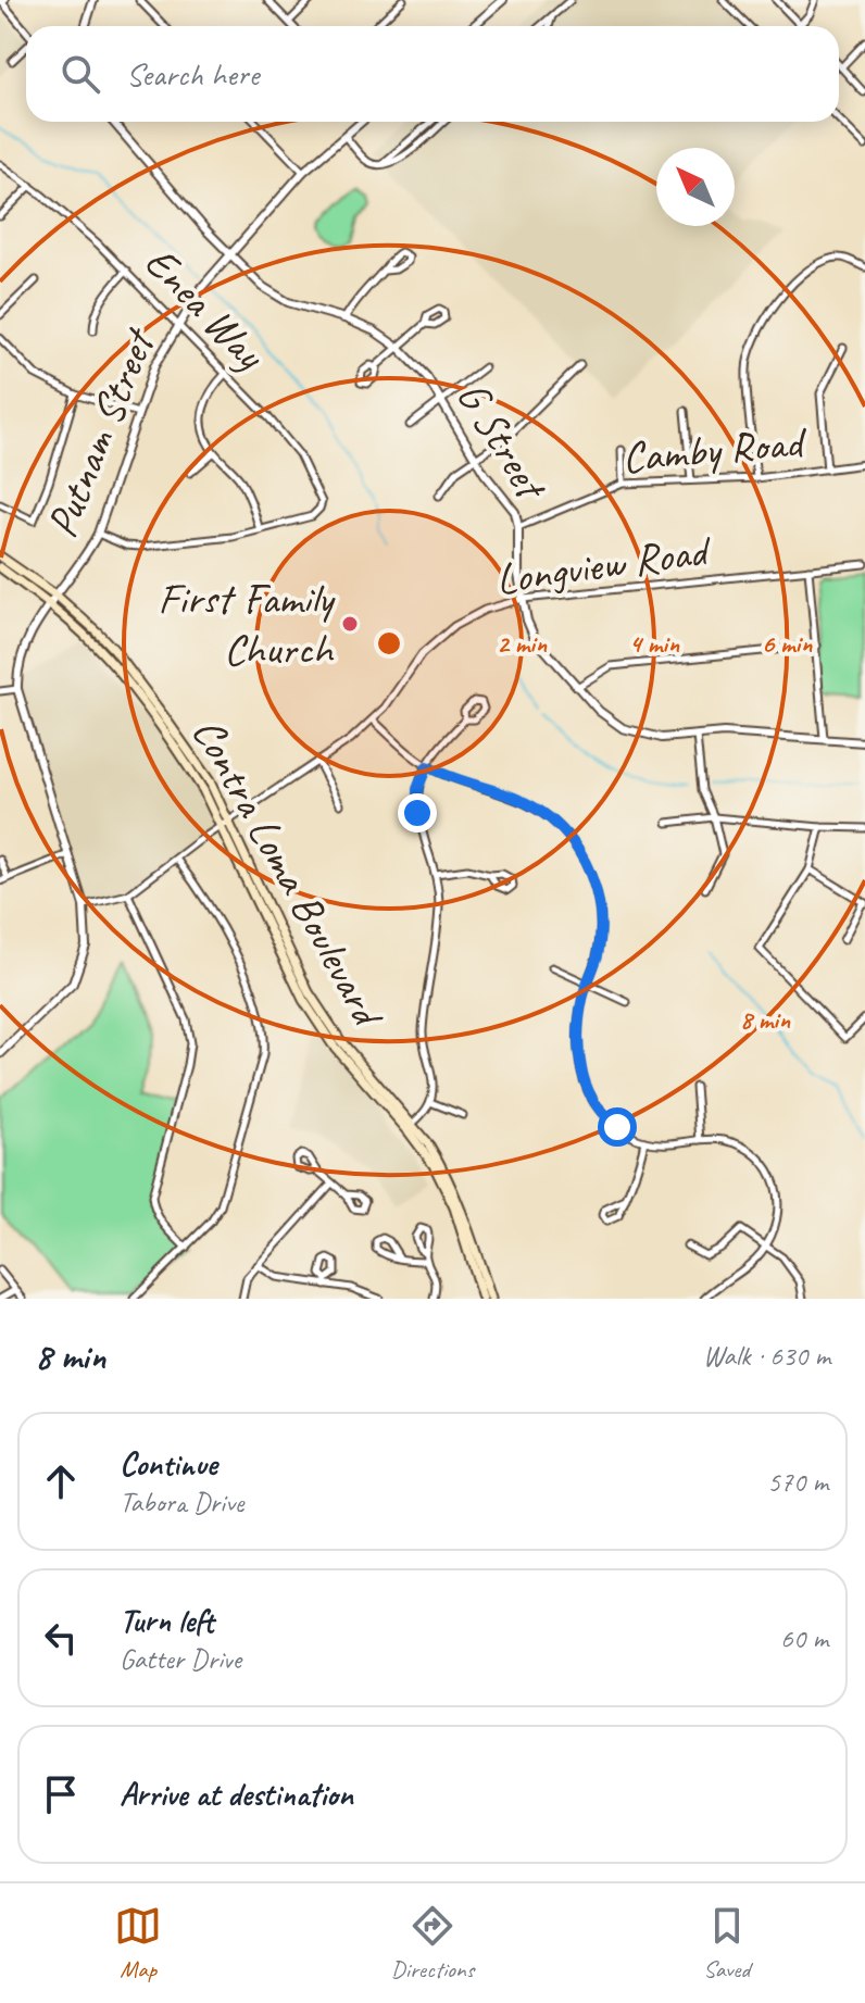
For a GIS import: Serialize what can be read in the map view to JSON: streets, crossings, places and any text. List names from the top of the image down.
{
  "streets": {
    "main road": ["Contra Loma Boulevard"],
    "street": [
      "Enea Way",
      "Putnam Street",
      "G Street",
      "Camby Road",
      "Longview Road"
    ]
  },
  "crossings": [
    ["Enea Way", "Putnam Street"],
    ["Putnam Street", "G Street"],
    ["Putnam Street", "Longview Road"],
    ["Putnam Street", "Contra Loma Boulevard"],
    ["G Street", "Camby Road"],
    ["G Street", "Longview Road"],
    ["Longview Road", "Contra Loma Boulevard"]
  ],
  "places": ["First Family Church"],
  "north": "top left",
  "page": {
    "search": "Search here",
    "heading": ["8 min", "Walk · 630 m"],
    "list": [
      ["Continue", "Tabora Drive", "570 m"],
      ["Turn left", "Gatter Drive", "60 m"],
      "Arrive at destination"
    ],
    "nav": ["Map", "Directions", "Saved"]
  },
  "rings": [
    "2 min",
    "4 min",
    "6 min",
    "8 min"
  ]
}
